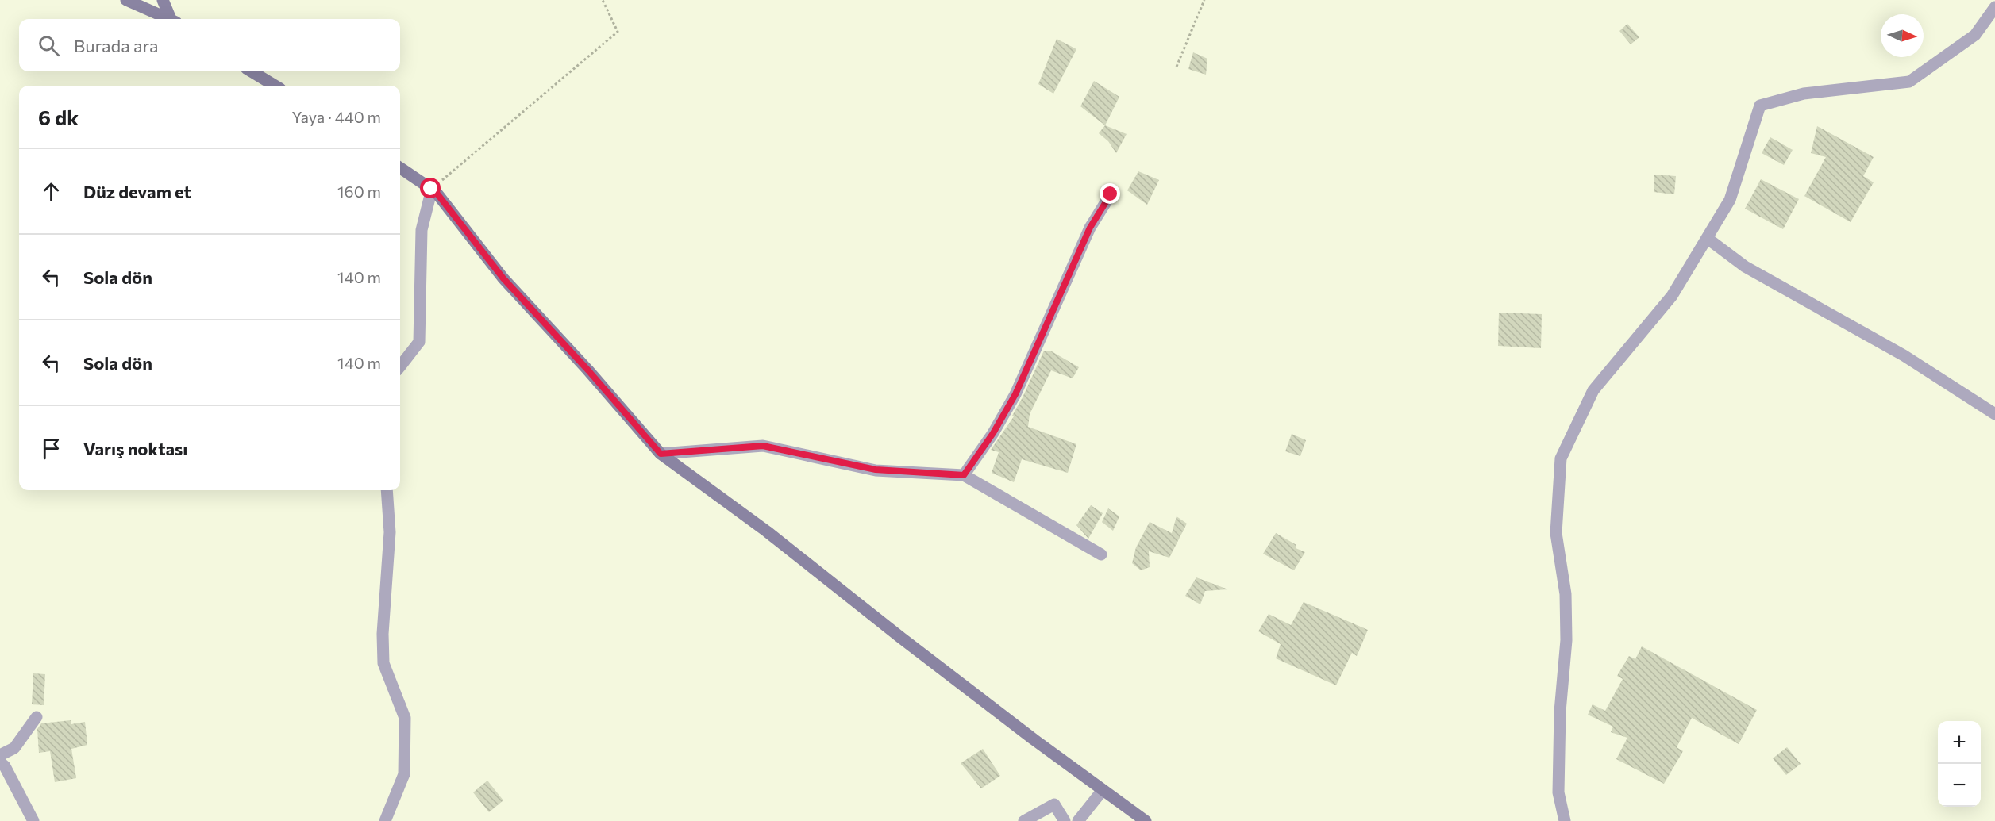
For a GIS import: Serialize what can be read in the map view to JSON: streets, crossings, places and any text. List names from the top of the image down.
{
  "north": "right",
  "page": {
    "search": "Burada ara",
    "heading": ["6 dk", "Yaya · 440 m"],
    "list": [
      ["Düz devam et", "160 m"],
      ["Sola dön", "140 m"],
      ["Sola dön", "140 m"],
      "Varış noktası"
    ],
    "map_buttons": ["+", "−"]
  }
}
